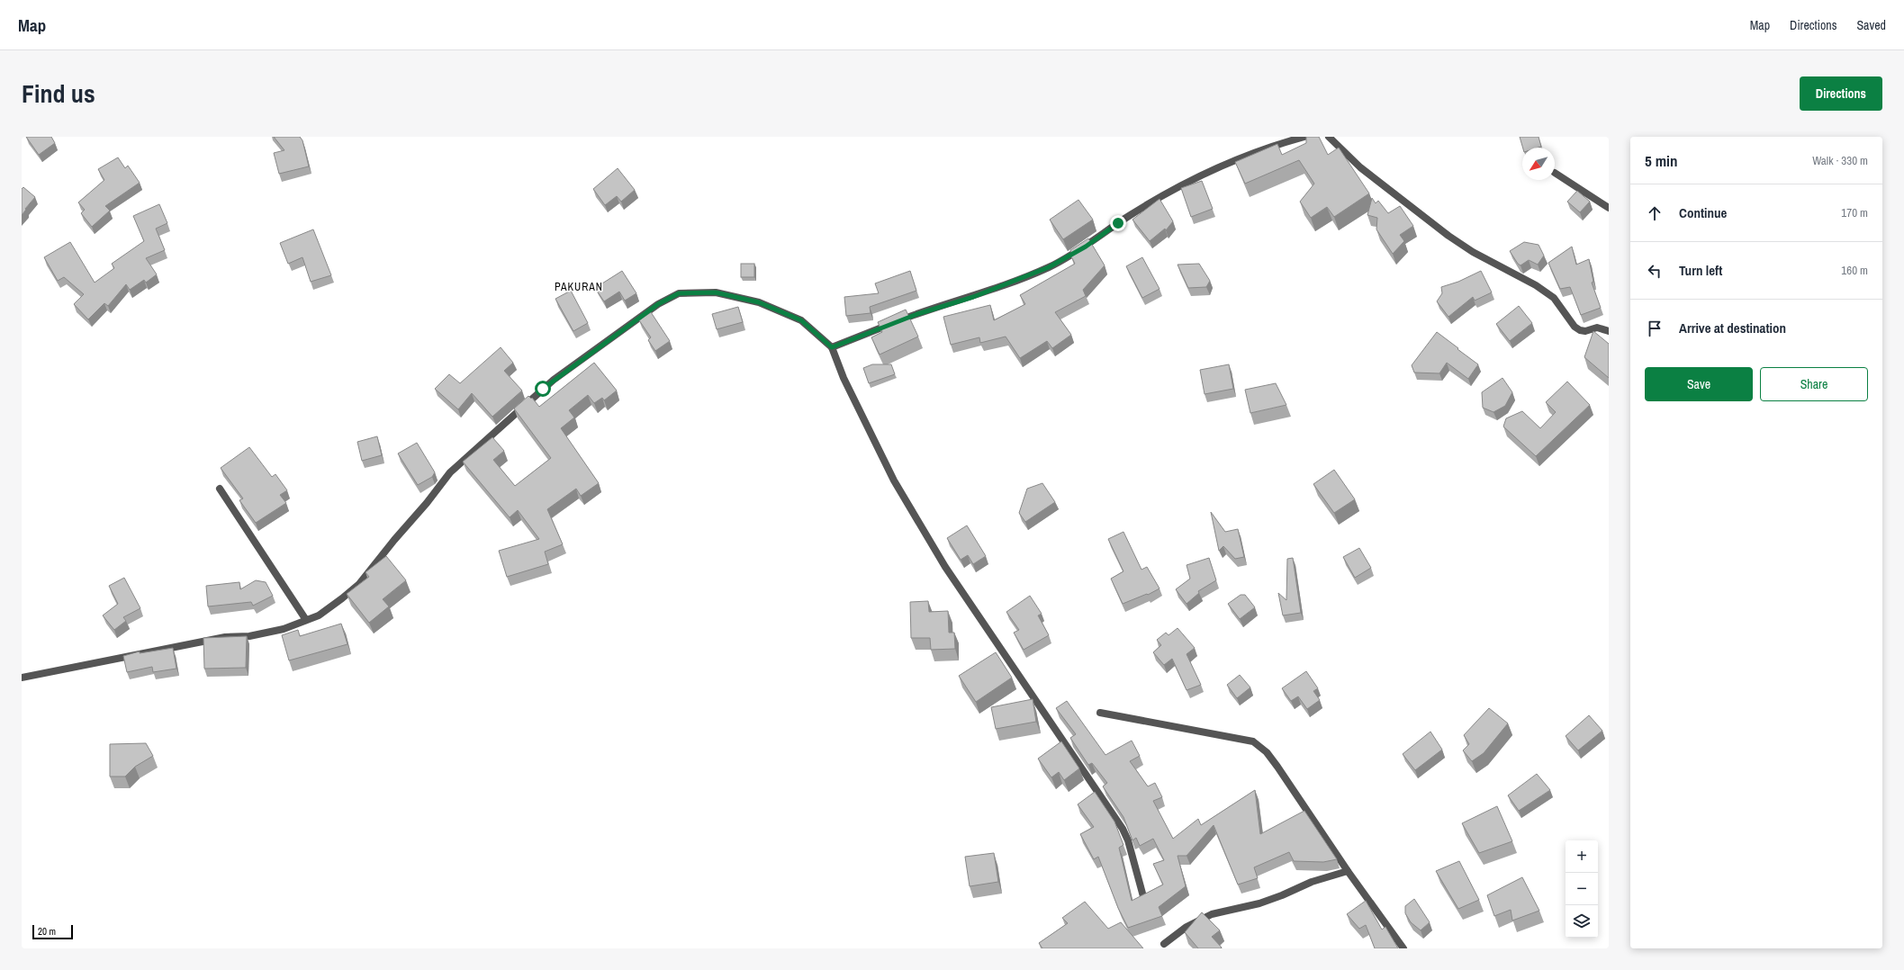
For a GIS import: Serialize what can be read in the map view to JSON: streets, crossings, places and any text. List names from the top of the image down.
{
  "districts": ["PAKURAN"],
  "scale_bar": "20 m",
  "north": "bottom left",
  "page": {
    "header": "Map",
    "nav": ["Map", "Directions", "Saved"],
    "title": "Find us",
    "buttons": [
      "Directions",
      ["Save", "Share"]
    ],
    "heading": ["5 min", "Walk · 330 m"],
    "list": [
      ["Continue", "170 m"],
      ["Turn left", "160 m"],
      "Arrive at destination"
    ],
    "map_buttons": ["+", "−"],
    "scale": "20 m"
  }
}
